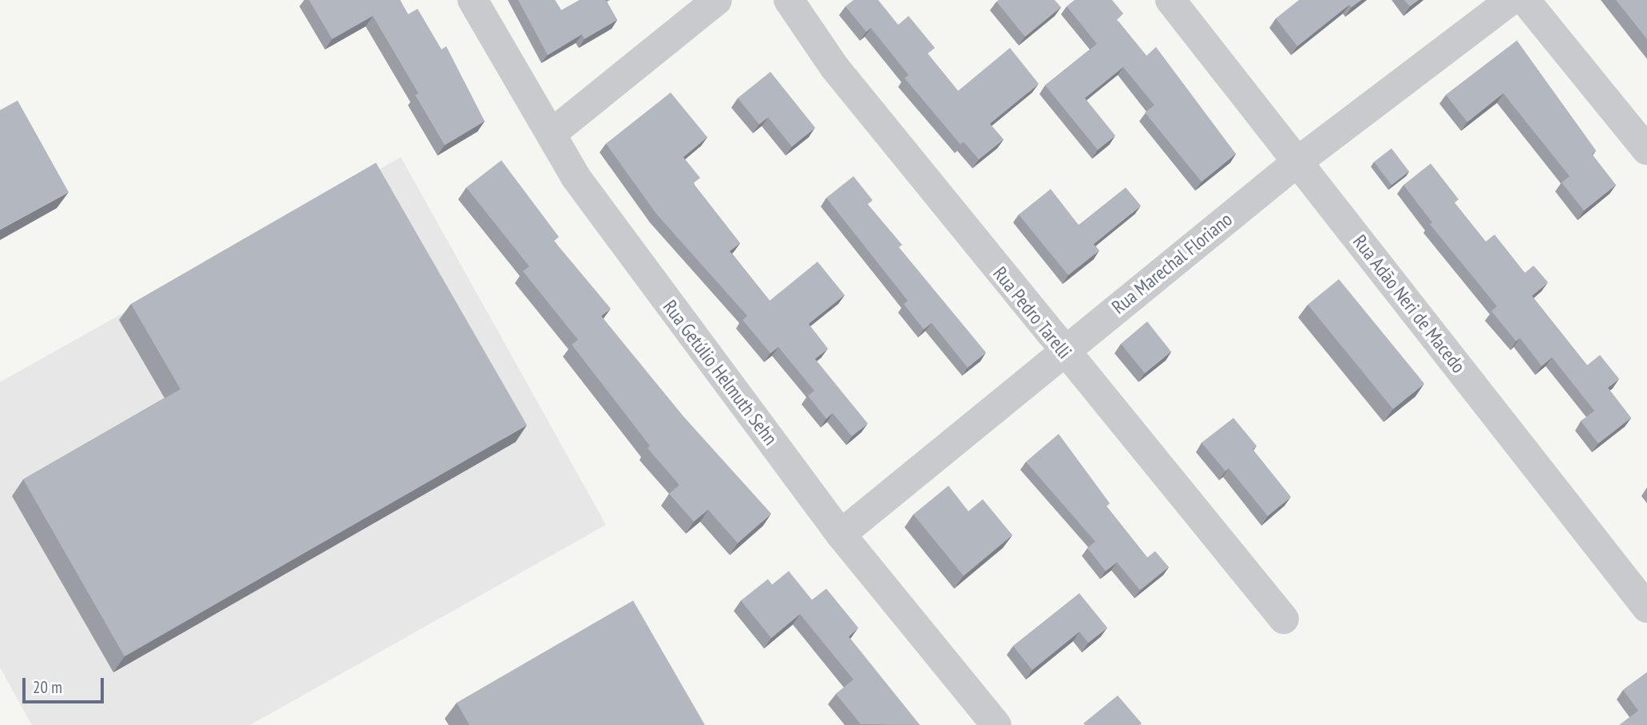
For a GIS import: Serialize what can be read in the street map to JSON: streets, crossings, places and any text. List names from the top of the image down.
{
  "streets": {
    "street": [
      "Rua Marechal Floriano",
      "Rua Adão Neri de Macedo",
      "Rua Pedro Tarelli",
      "Rua Getúlio Helmuth Sehn"
    ]
  },
  "crossings": [
    ["Rua Marechal Floriano", "Rua Adão Neri de Macedo"],
    ["Rua Marechal Floriano", "Rua Pedro Tarelli"],
    ["Rua Marechal Floriano", "Rua Getúlio Helmuth Sehn"]
  ],
  "scale_bar": "20 m"
}
